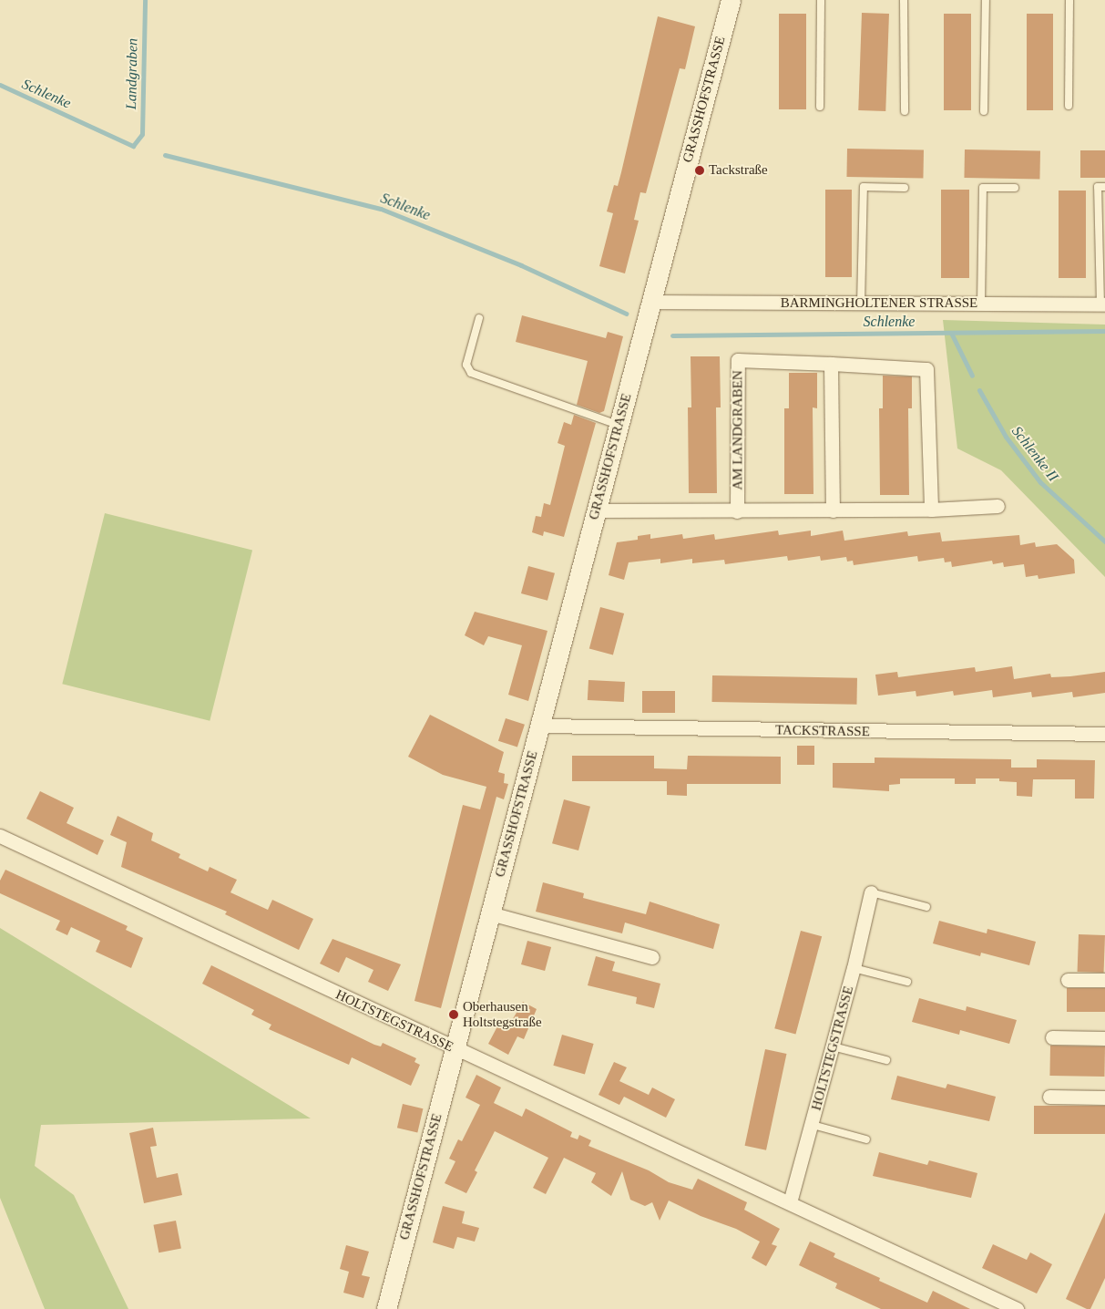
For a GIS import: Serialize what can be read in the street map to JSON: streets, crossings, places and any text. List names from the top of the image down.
{
  "streets": {
    "street": [
      "GRASSHOFSTRASSE",
      "BARMINGHOLTENER STRASSE",
      "AM LANDGRABEN",
      "TACKSTRASSE",
      "HOLTSTEGSTRASSE"
    ]
  },
  "crossings": [
    ["GRASSHOFSTRASSE", "BARMINGHOLTENER STRASSE"],
    ["GRASSHOFSTRASSE", "TACKSTRASSE"],
    ["GRASSHOFSTRASSE", "HOLTSTEGSTRASSE"]
  ],
  "water": ["Landgraben", "Schlenke", "Schlenke II"],
  "places": ["Tackstraße", "Oberhausen Holtstegstraße"]
}
